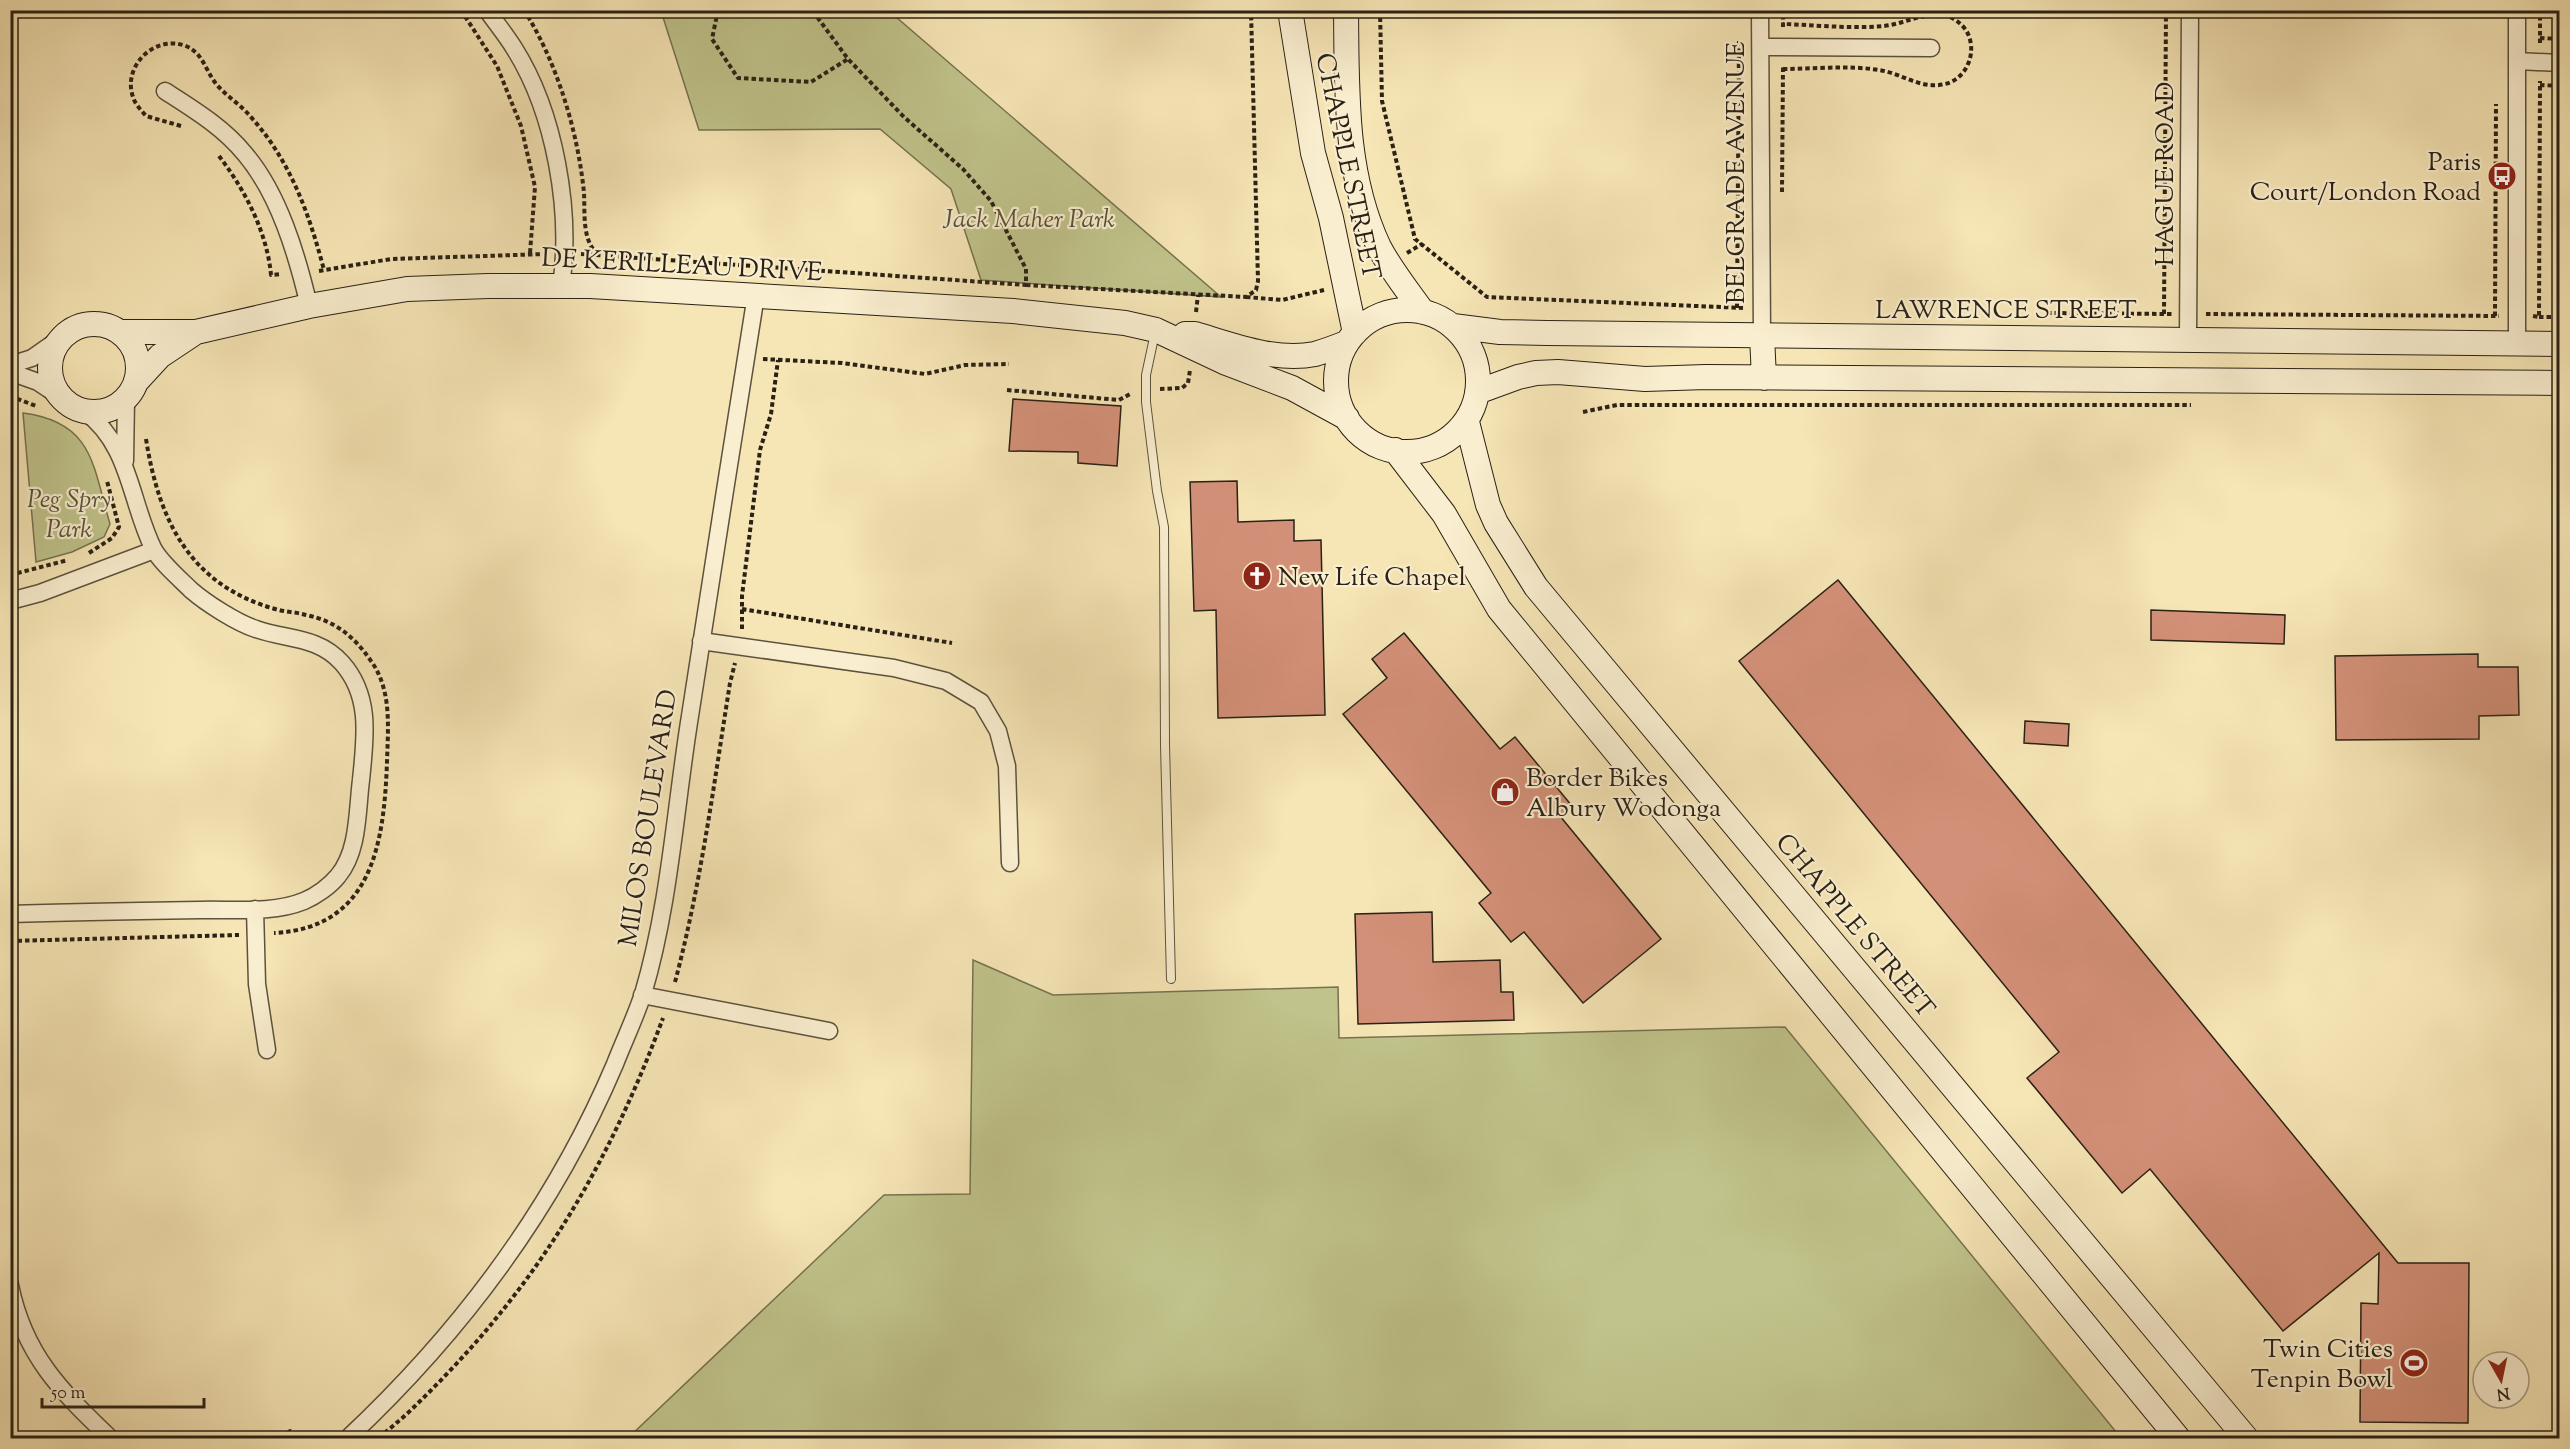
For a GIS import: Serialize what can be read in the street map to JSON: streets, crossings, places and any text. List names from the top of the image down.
{
  "streets": {
    "street": [
      "CHAPPLE STREET",
      "BELGRADE AVENUE",
      "HAGUE ROAD",
      "DE KERILLEAU DRIVE",
      "LAWRENCE STREET",
      "MILOS BOULEVARD"
    ]
  },
  "crossings": [
    ["CHAPPLE STREET", "DE KERILLEAU DRIVE"],
    ["CHAPPLE STREET", "LAWRENCE STREET"],
    ["BELGRADE AVENUE", "LAWRENCE STREET"],
    ["HAGUE ROAD", "LAWRENCE STREET"],
    ["DE KERILLEAU DRIVE", "LAWRENCE STREET"],
    ["DE KERILLEAU DRIVE", "MILOS BOULEVARD"]
  ],
  "parks": ["Jack Maher Park", "Peg Spry Park"],
  "places": {
    "bus stop": ["Paris Court/London Road"],
    "church": ["New Life Chapel"],
    "shop": ["Border Bikes Albury Wodonga"],
    "sports": ["Twin Cities Tenpin Bowl"]
  },
  "scale_bar": "50 m",
  "north": "bottom"
}
